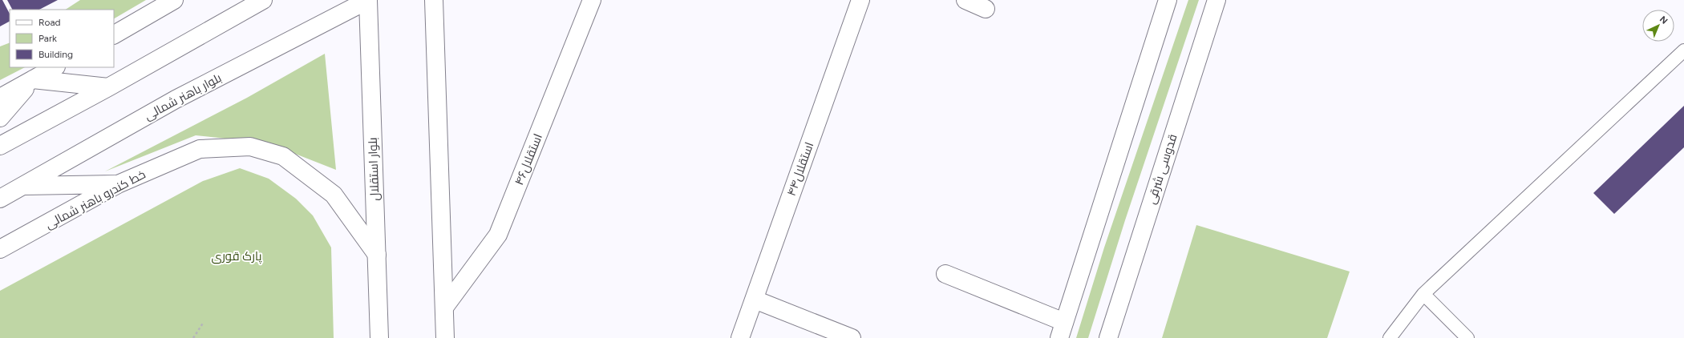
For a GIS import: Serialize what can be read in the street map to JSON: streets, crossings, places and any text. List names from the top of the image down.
{
  "streets": {
    "main road": [
      "بلوار باهنر شمالی",
      "استقلال۴۶",
      "بلوار استقلال",
      "استقلال۴۴",
      "قدوسی شرقی",
      "خط کندرو باهنر شمالی"
    ]
  },
  "crossings": [
    ["بلوار باهنر شمالی", "بلوار استقلال"],
    ["بلوار استقلال", "خط کندرو باهنر شمالی"]
  ],
  "parks": ["پارک قوری"],
  "legend": ["Road", "Park", "Building"],
  "north": "top right"
}
